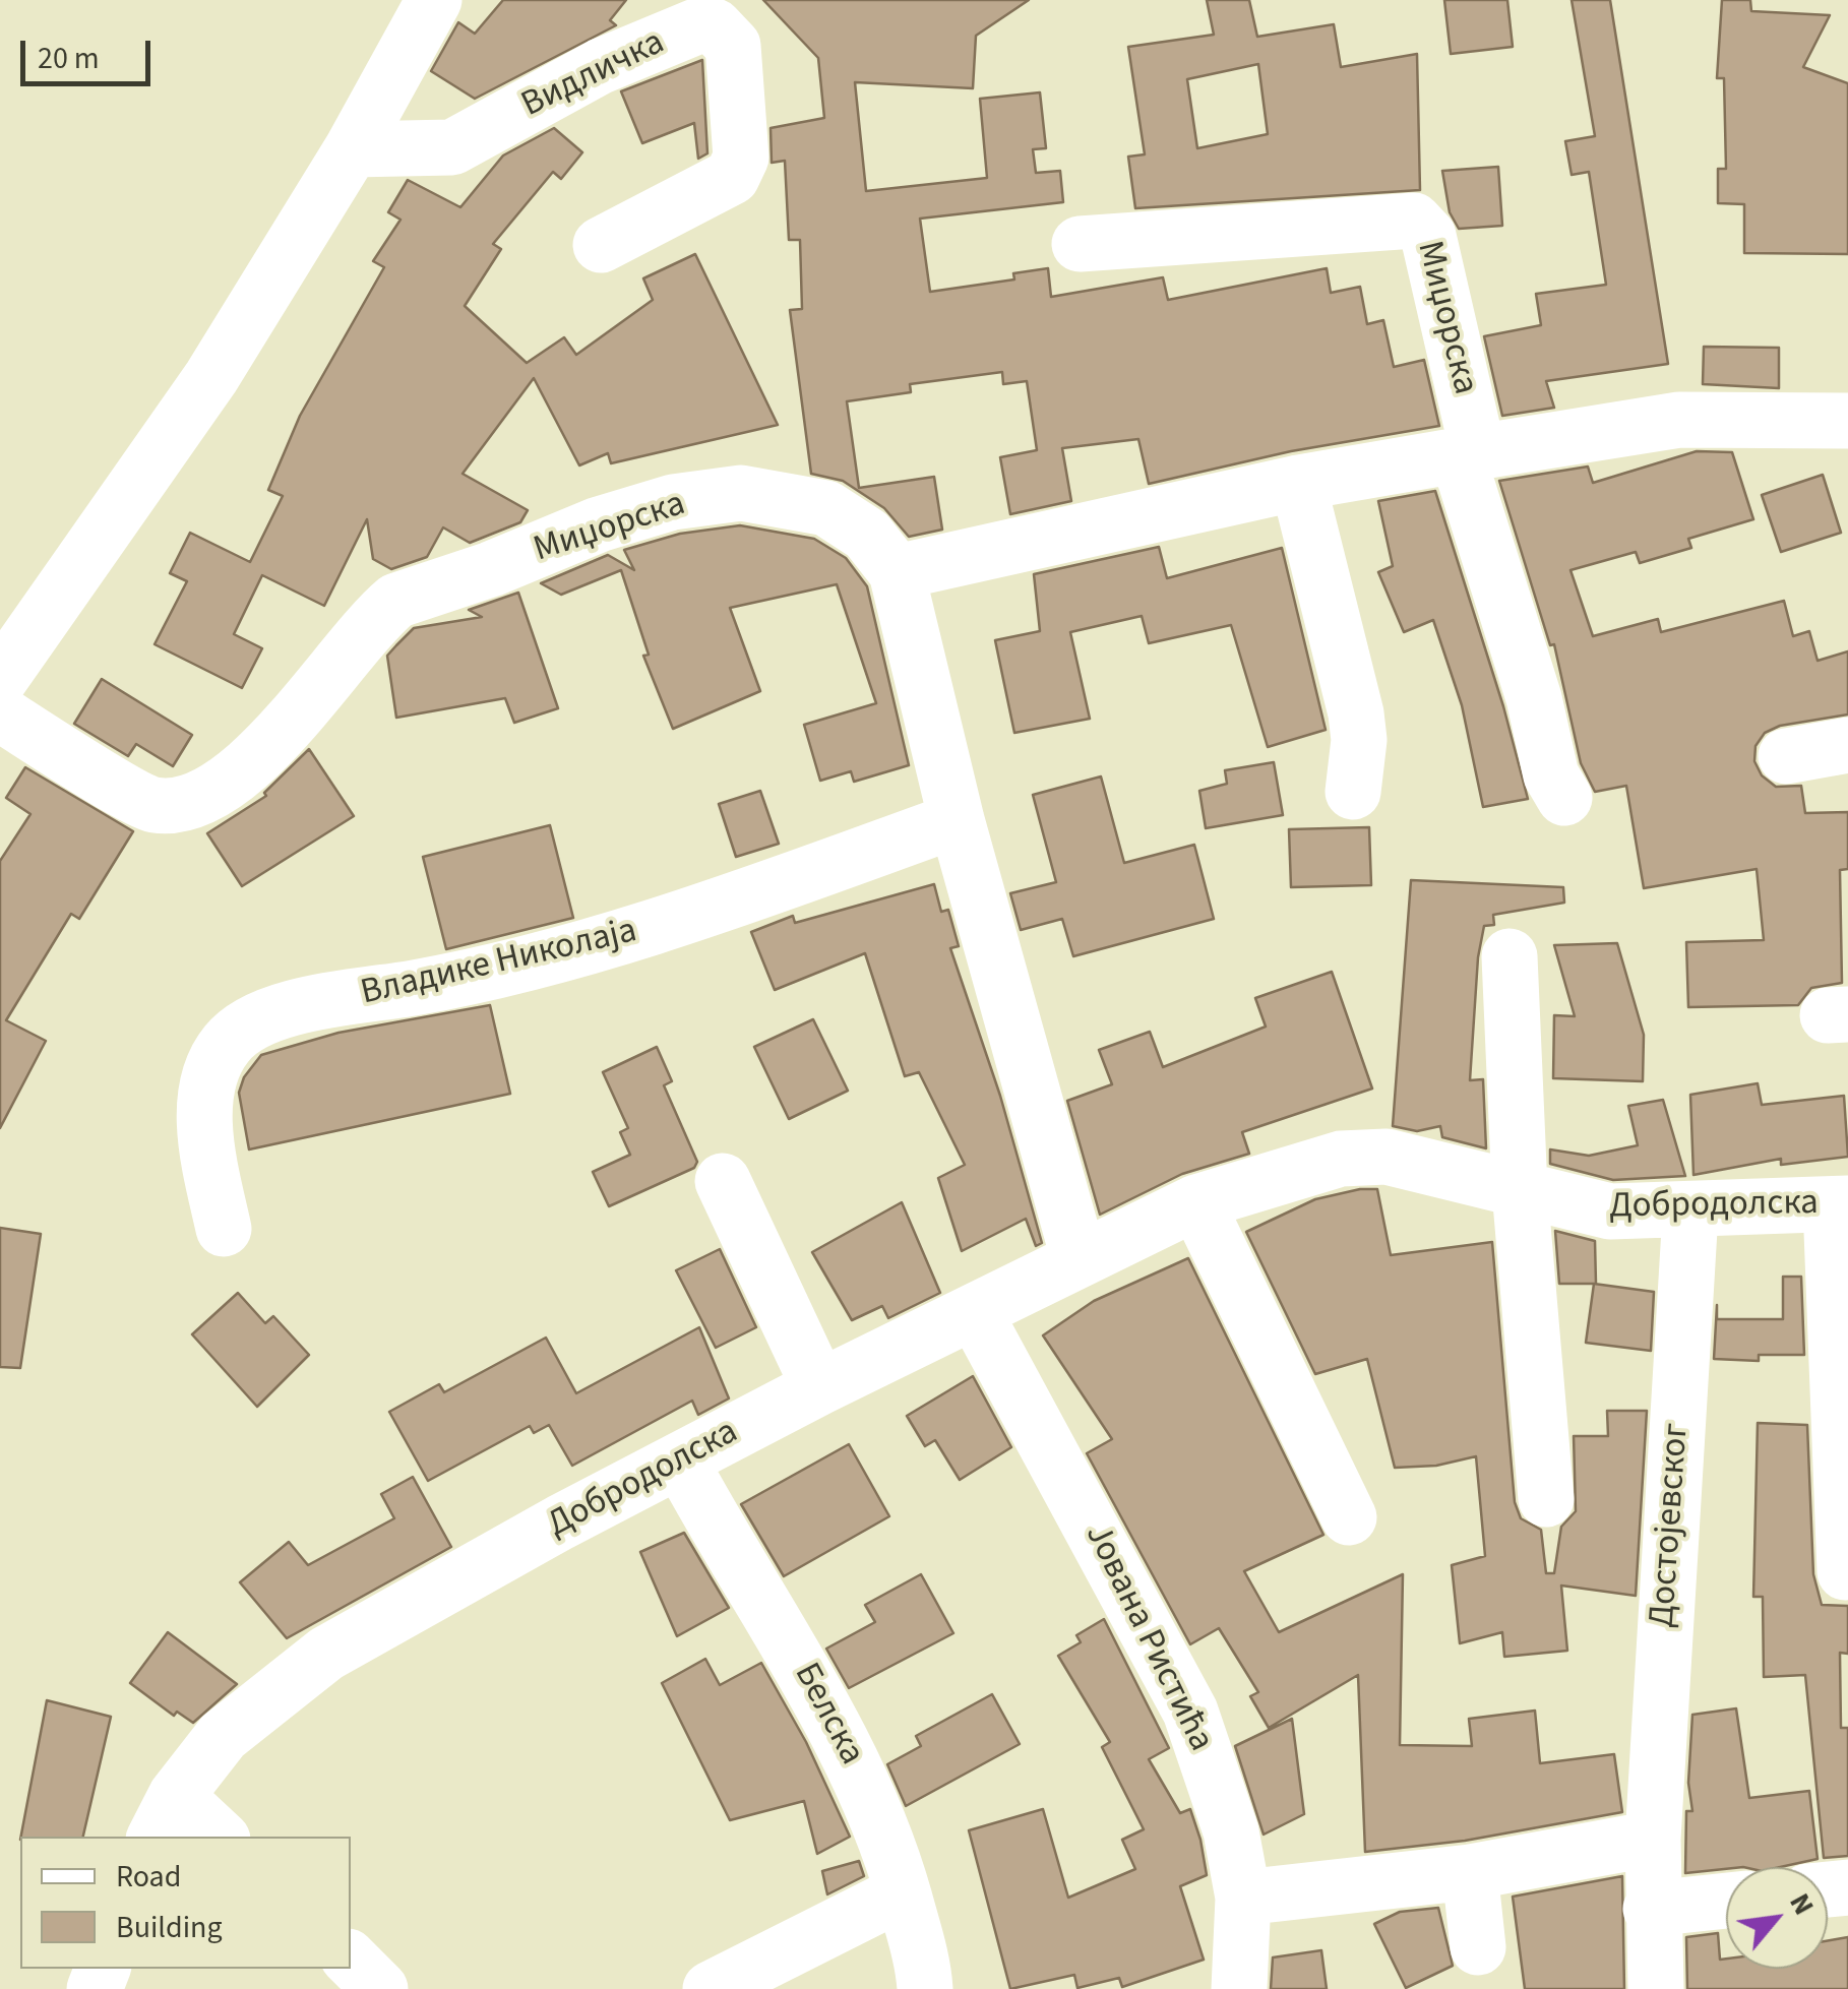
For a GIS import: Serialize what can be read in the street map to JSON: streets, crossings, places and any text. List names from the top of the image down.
{
  "streets": {
    "street": [
      "Видличка",
      "Миџорска",
      "Владике Николаја",
      "Добродолска",
      "Достојевског",
      "Јована Ристића",
      "Белска"
    ]
  },
  "crossings": [
    ["Добродолска", "Достојевског"],
    ["Добродолска", "Јована Ристића"],
    ["Добродолска", "Белска"]
  ],
  "legend": ["Road", "Building"],
  "scale_bar": "20 m",
  "north": "top right"
}
